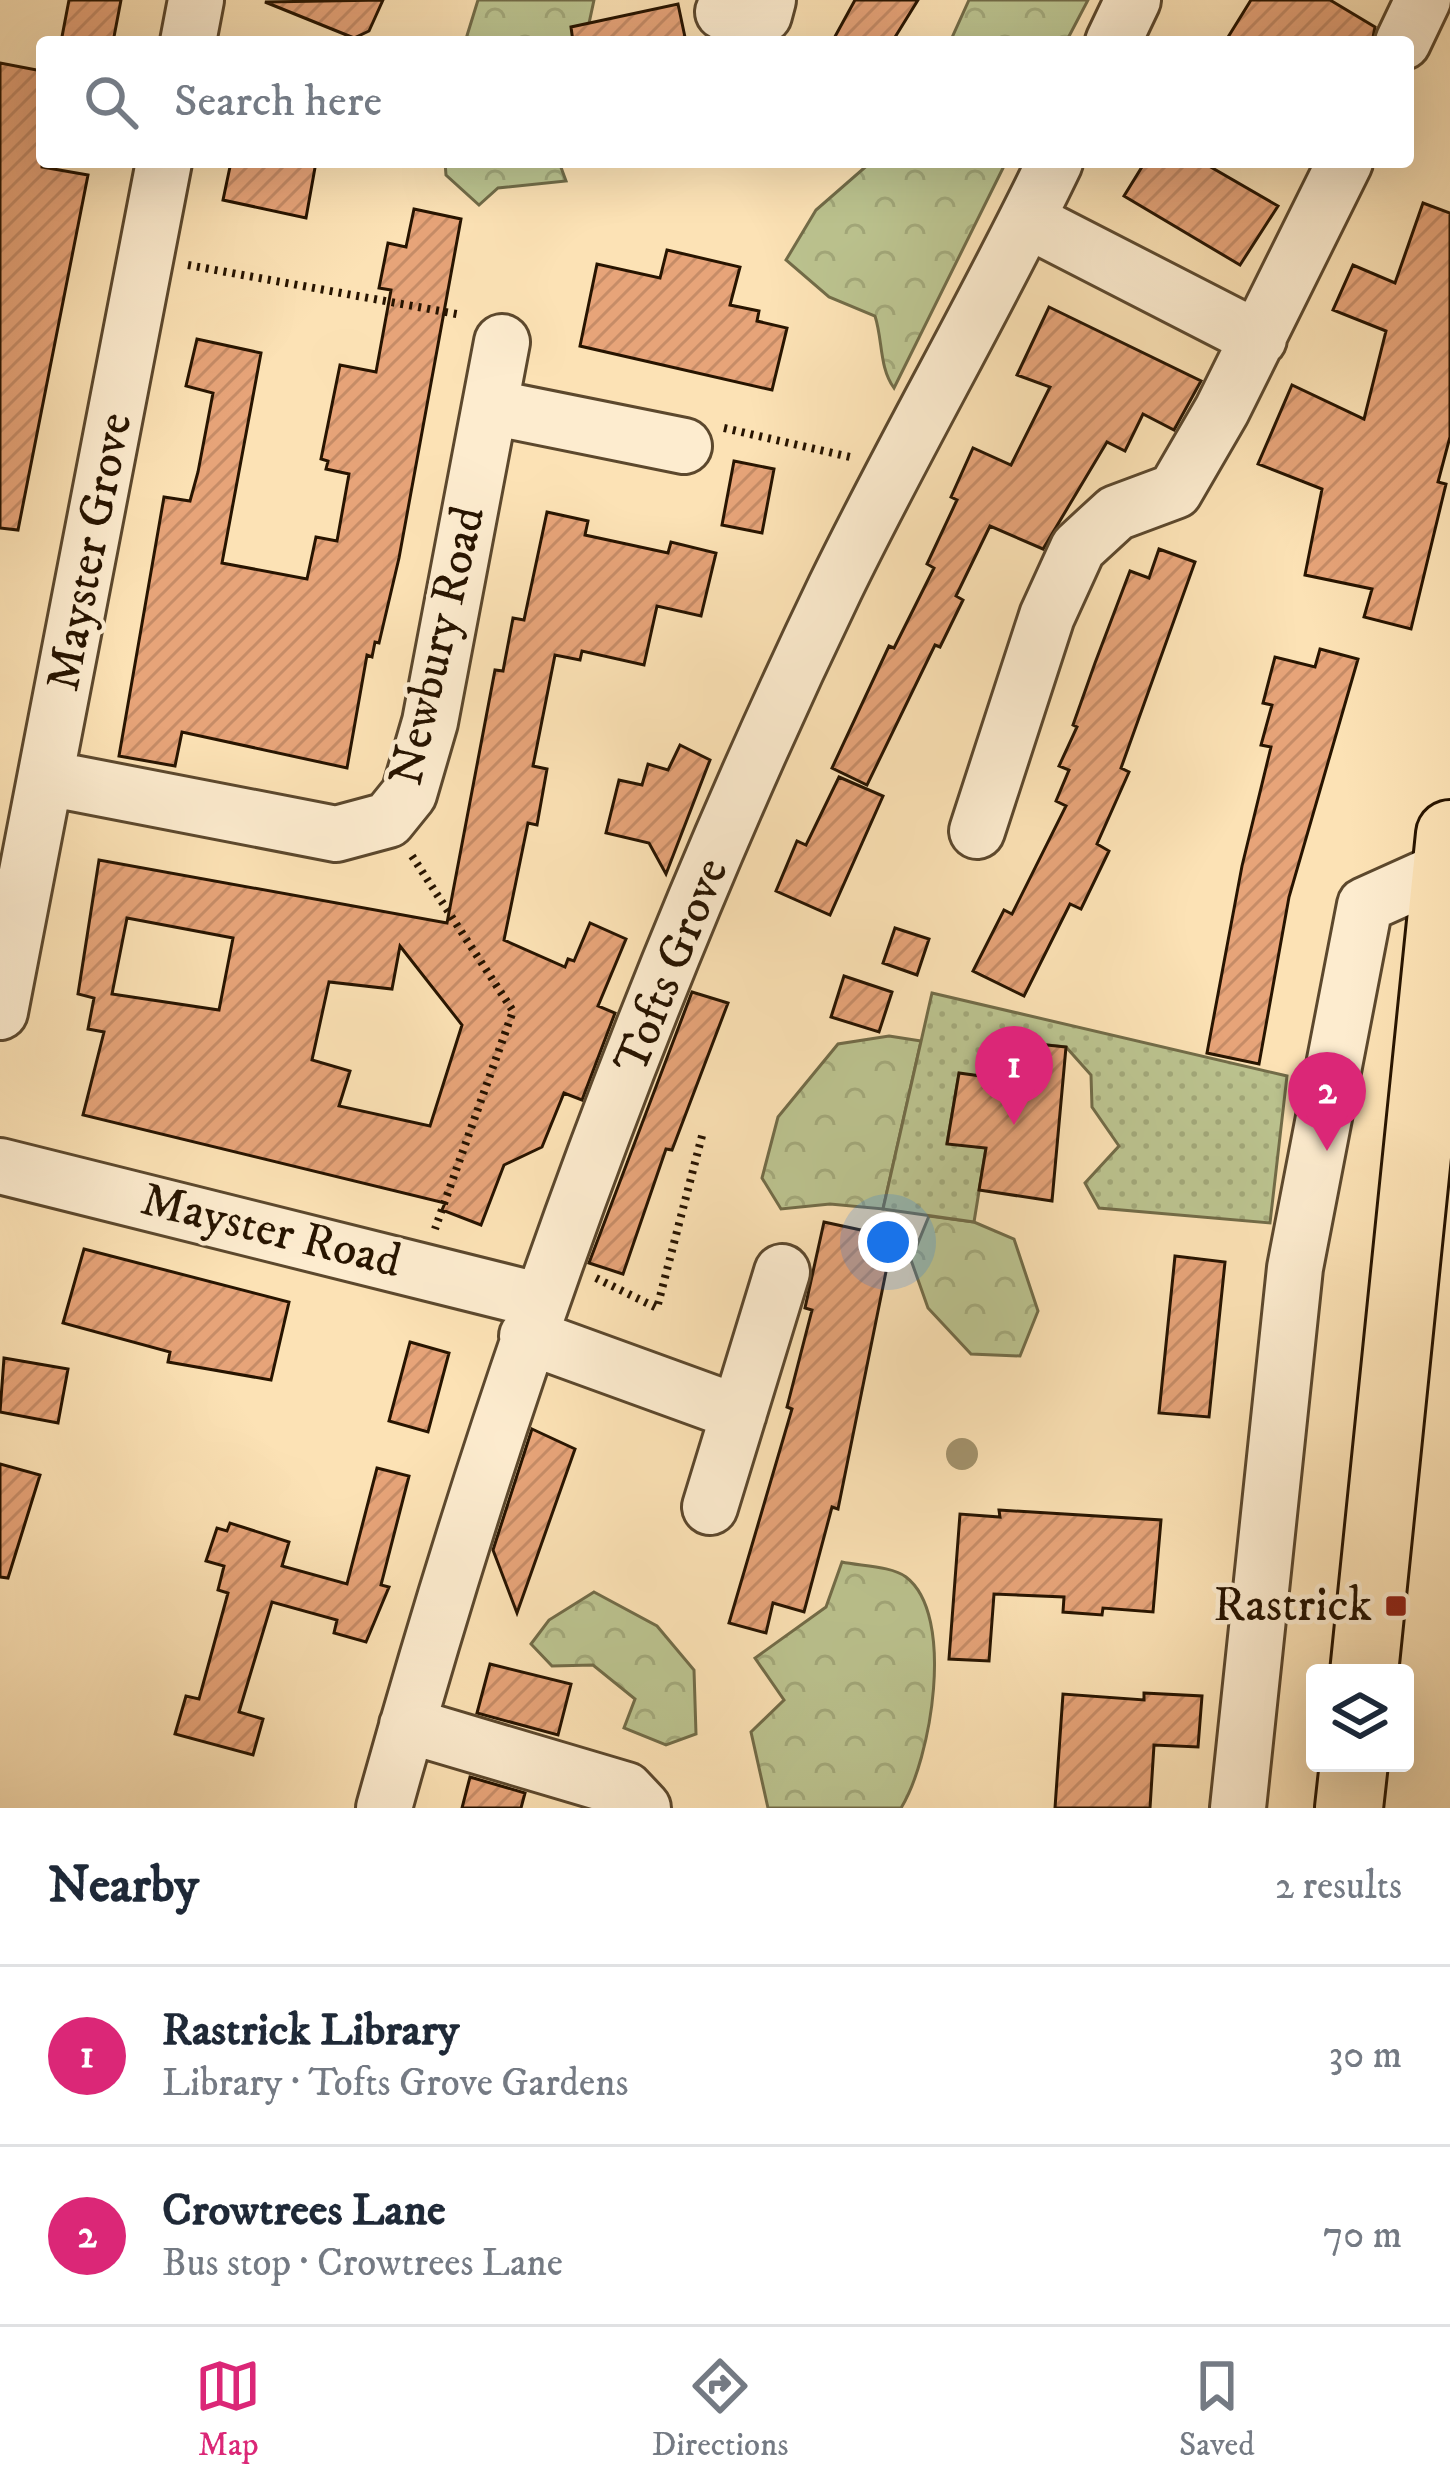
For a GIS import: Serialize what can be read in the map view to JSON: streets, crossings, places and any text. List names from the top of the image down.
{
  "streets": {
    "street": [
      "Mayster Grove",
      "Newbury Road",
      "Tofts Grove",
      "Mayster Road"
    ]
  },
  "crossings": [
    ["Mayster Grove", "Newbury Road"],
    ["Tofts Grove", "Mayster Road"]
  ],
  "places": {
    "transit": ["Rastrick"]
  },
  "page": {
    "search": "Search here",
    "pins": ["1", "2"],
    "heading": ["Nearby", "2 results"],
    "list": [
      {
        "mark": "1",
        "name": "Rastrick Library",
        "note": "Library · Tofts Grove Gardens",
        "value": "30 m"
      },
      {
        "mark": "2",
        "name": "Crowtrees Lane",
        "note": "Bus stop · Crowtrees Lane",
        "value": "70 m"
      }
    ],
    "nav": ["Map", "Directions", "Saved"]
  }
}
